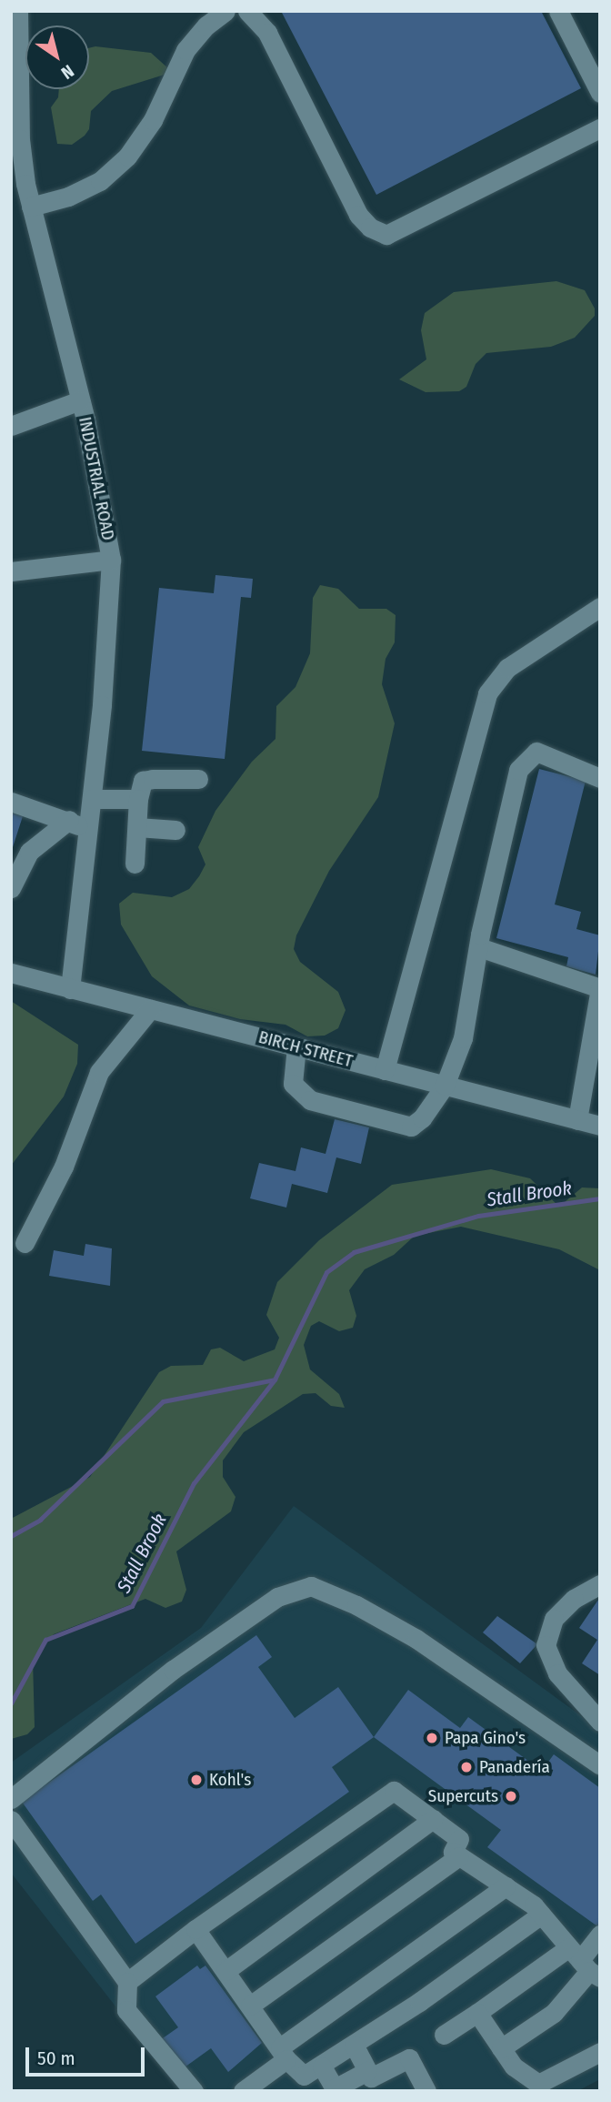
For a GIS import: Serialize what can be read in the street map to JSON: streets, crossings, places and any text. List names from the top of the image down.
{
  "streets": {
    "street": ["INDUSTRIAL ROAD", "BIRCH STREET"]
  },
  "crossings": [
    ["INDUSTRIAL ROAD", "BIRCH STREET"]
  ],
  "water": ["Stall Brook"],
  "places": [
    "Papa Gino's",
    "Panadería",
    "Kohl's",
    "Supercuts"
  ],
  "scale_bar": "50 m",
  "north": "bottom right"
}
